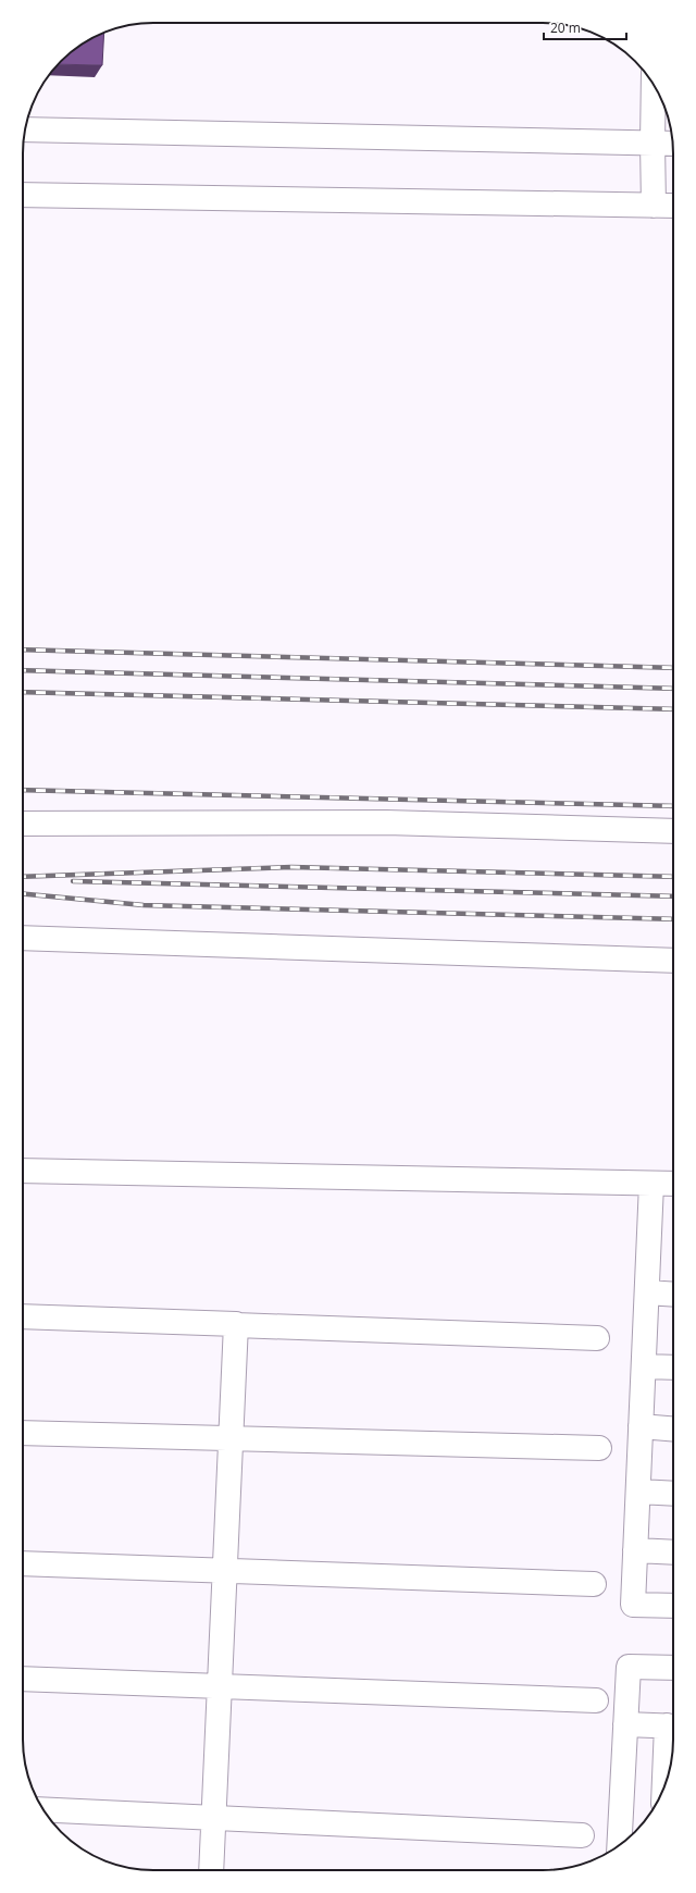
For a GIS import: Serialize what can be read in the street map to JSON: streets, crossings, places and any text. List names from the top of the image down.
{
  "scale_bar": "20 m"
}
